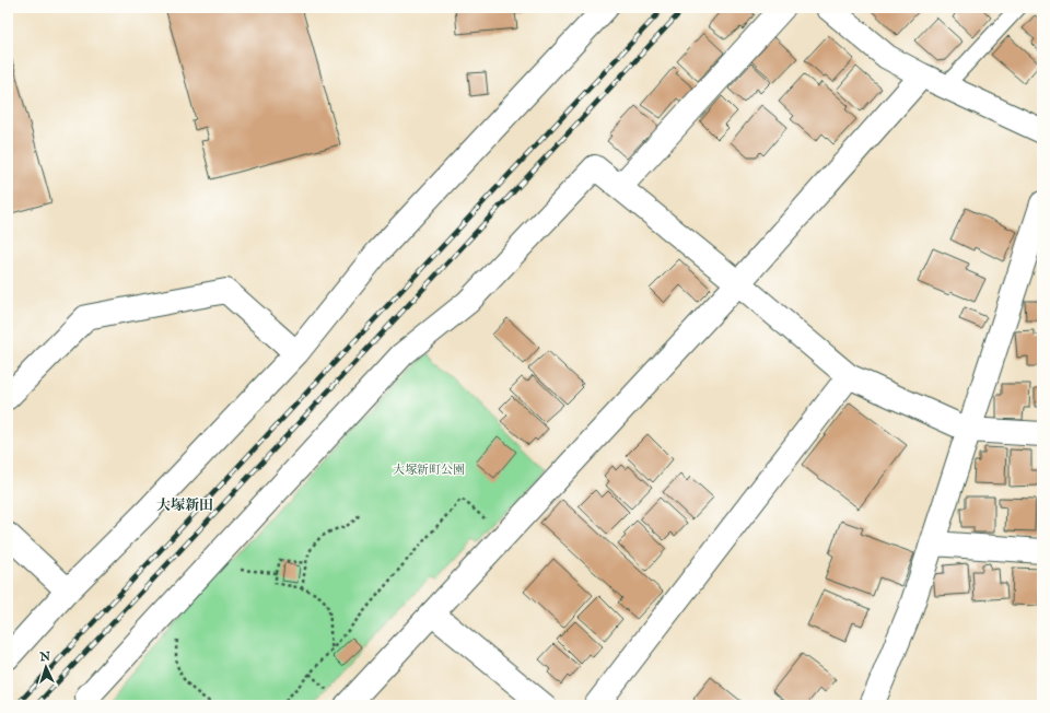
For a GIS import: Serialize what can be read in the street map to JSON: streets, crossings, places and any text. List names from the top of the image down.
{
  "districts": ["大塚新田"],
  "parks": ["大塚新町公園"],
  "north": "top"
}
